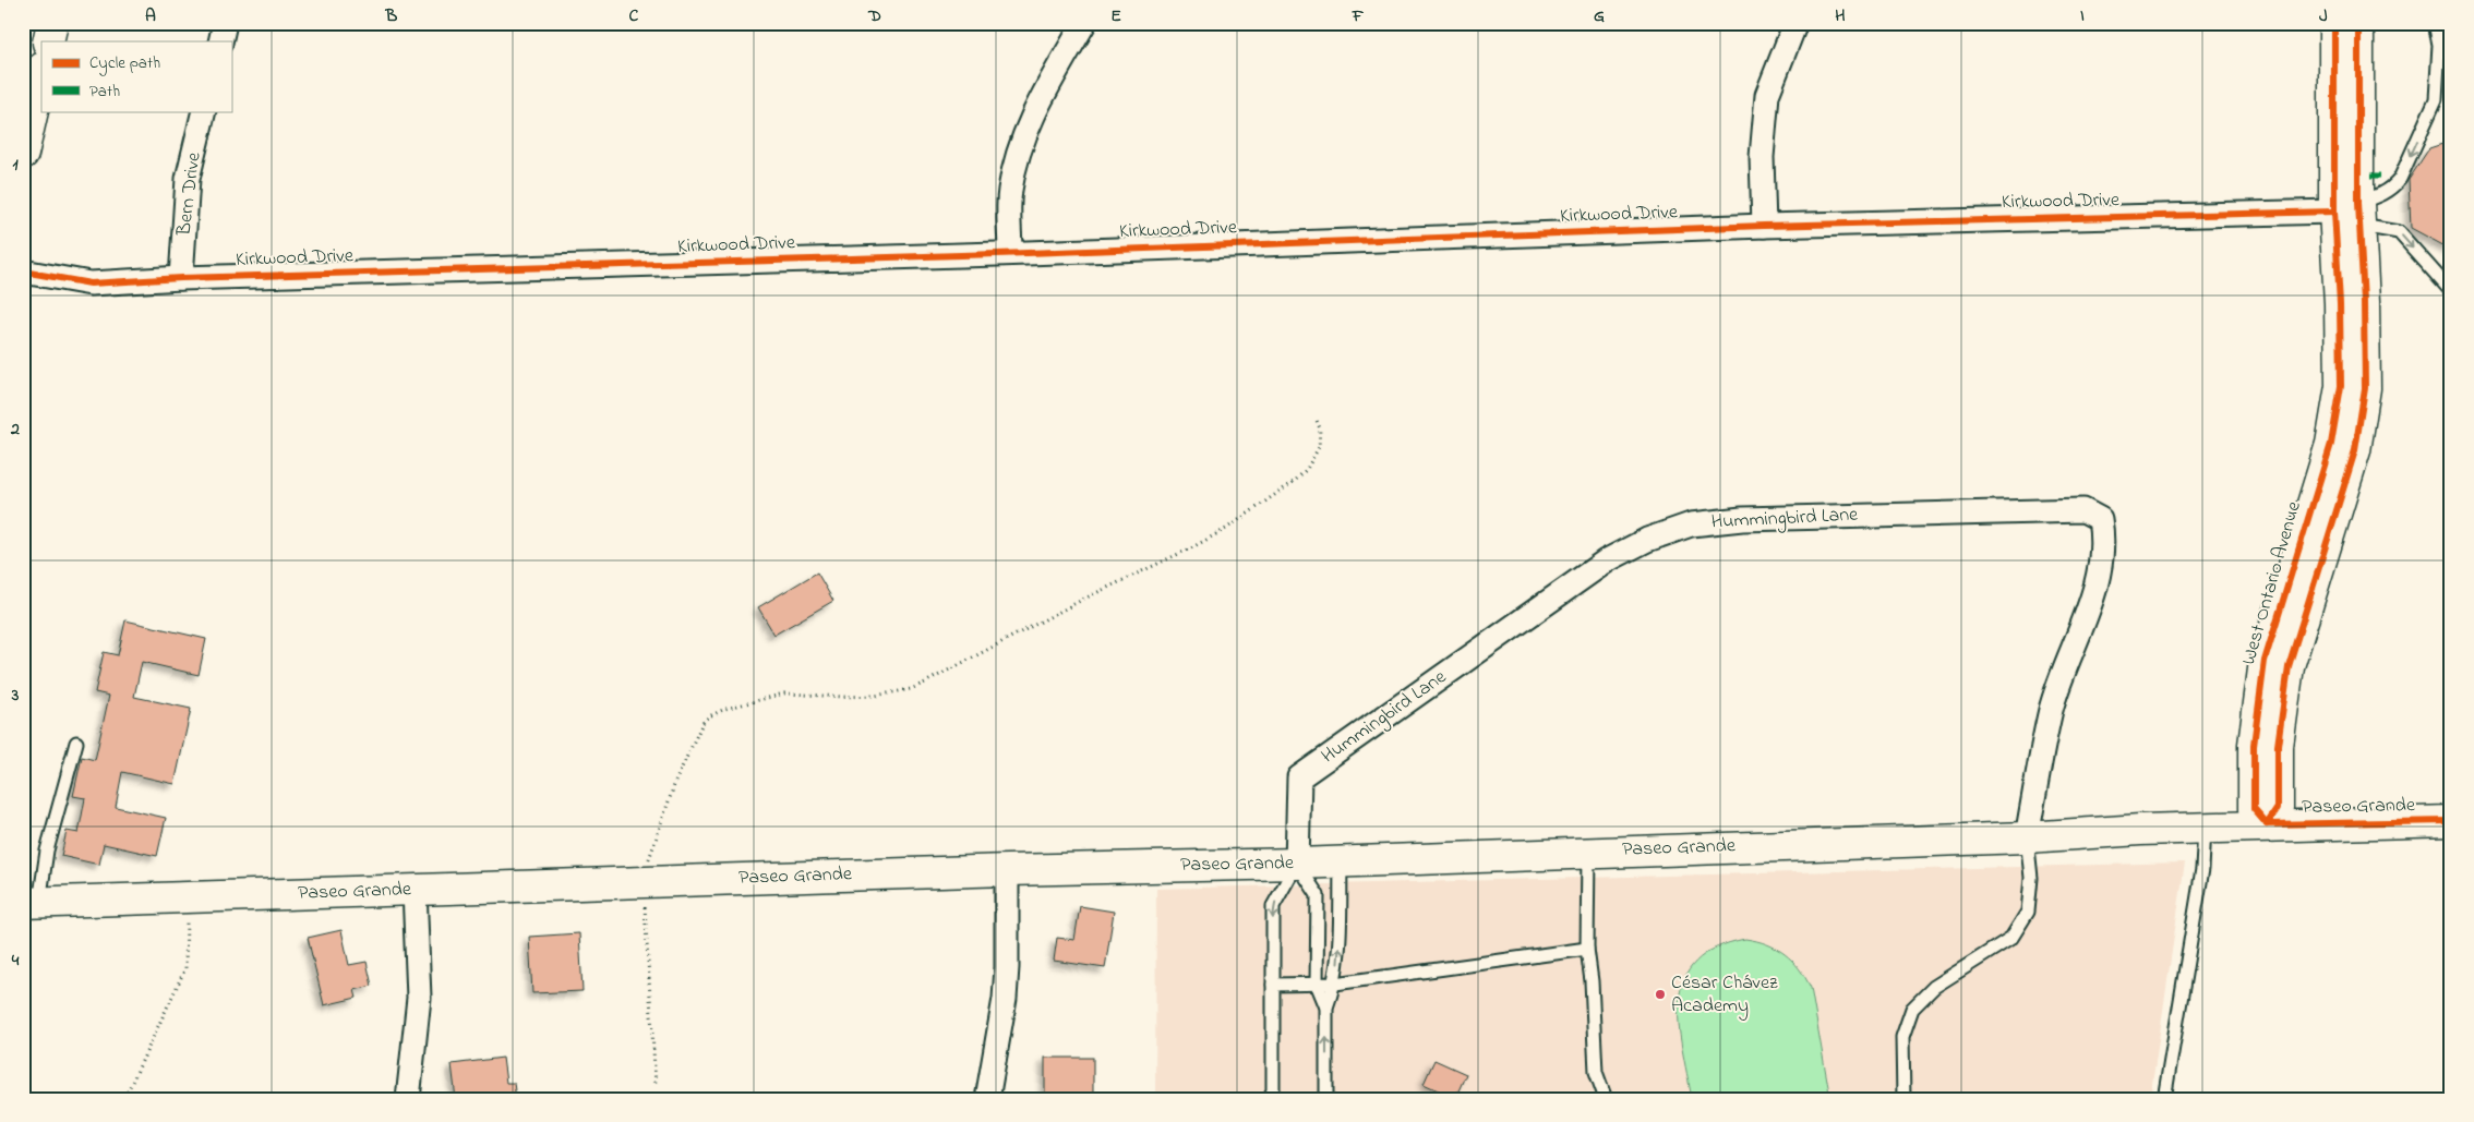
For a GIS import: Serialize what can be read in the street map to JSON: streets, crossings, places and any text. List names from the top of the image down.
{
  "streets": {
    "main road": ["West Ontario Avenue", "Paseo Grande"],
    "street": ["Bern Drive", "Kirkwood Drive", "Hummingbird Lane"]
  },
  "crossings": [
    ["Bern Drive", "Kirkwood Drive"],
    ["Kirkwood Drive", "West Ontario Avenue"],
    ["Hummingbird Lane", "Paseo Grande"],
    ["West Ontario Avenue", "Paseo Grande"]
  ],
  "places": ["César Chávez Academy"],
  "legend": ["Cycle path", "Path"],
  "grid": {
    "columns": [
      "A",
      "B",
      "C",
      "D",
      "E",
      "F",
      "G",
      "H",
      "I",
      "J"
    ],
    "rows": [
      "1",
      "2",
      "3",
      "4"
    ]
  }
}
